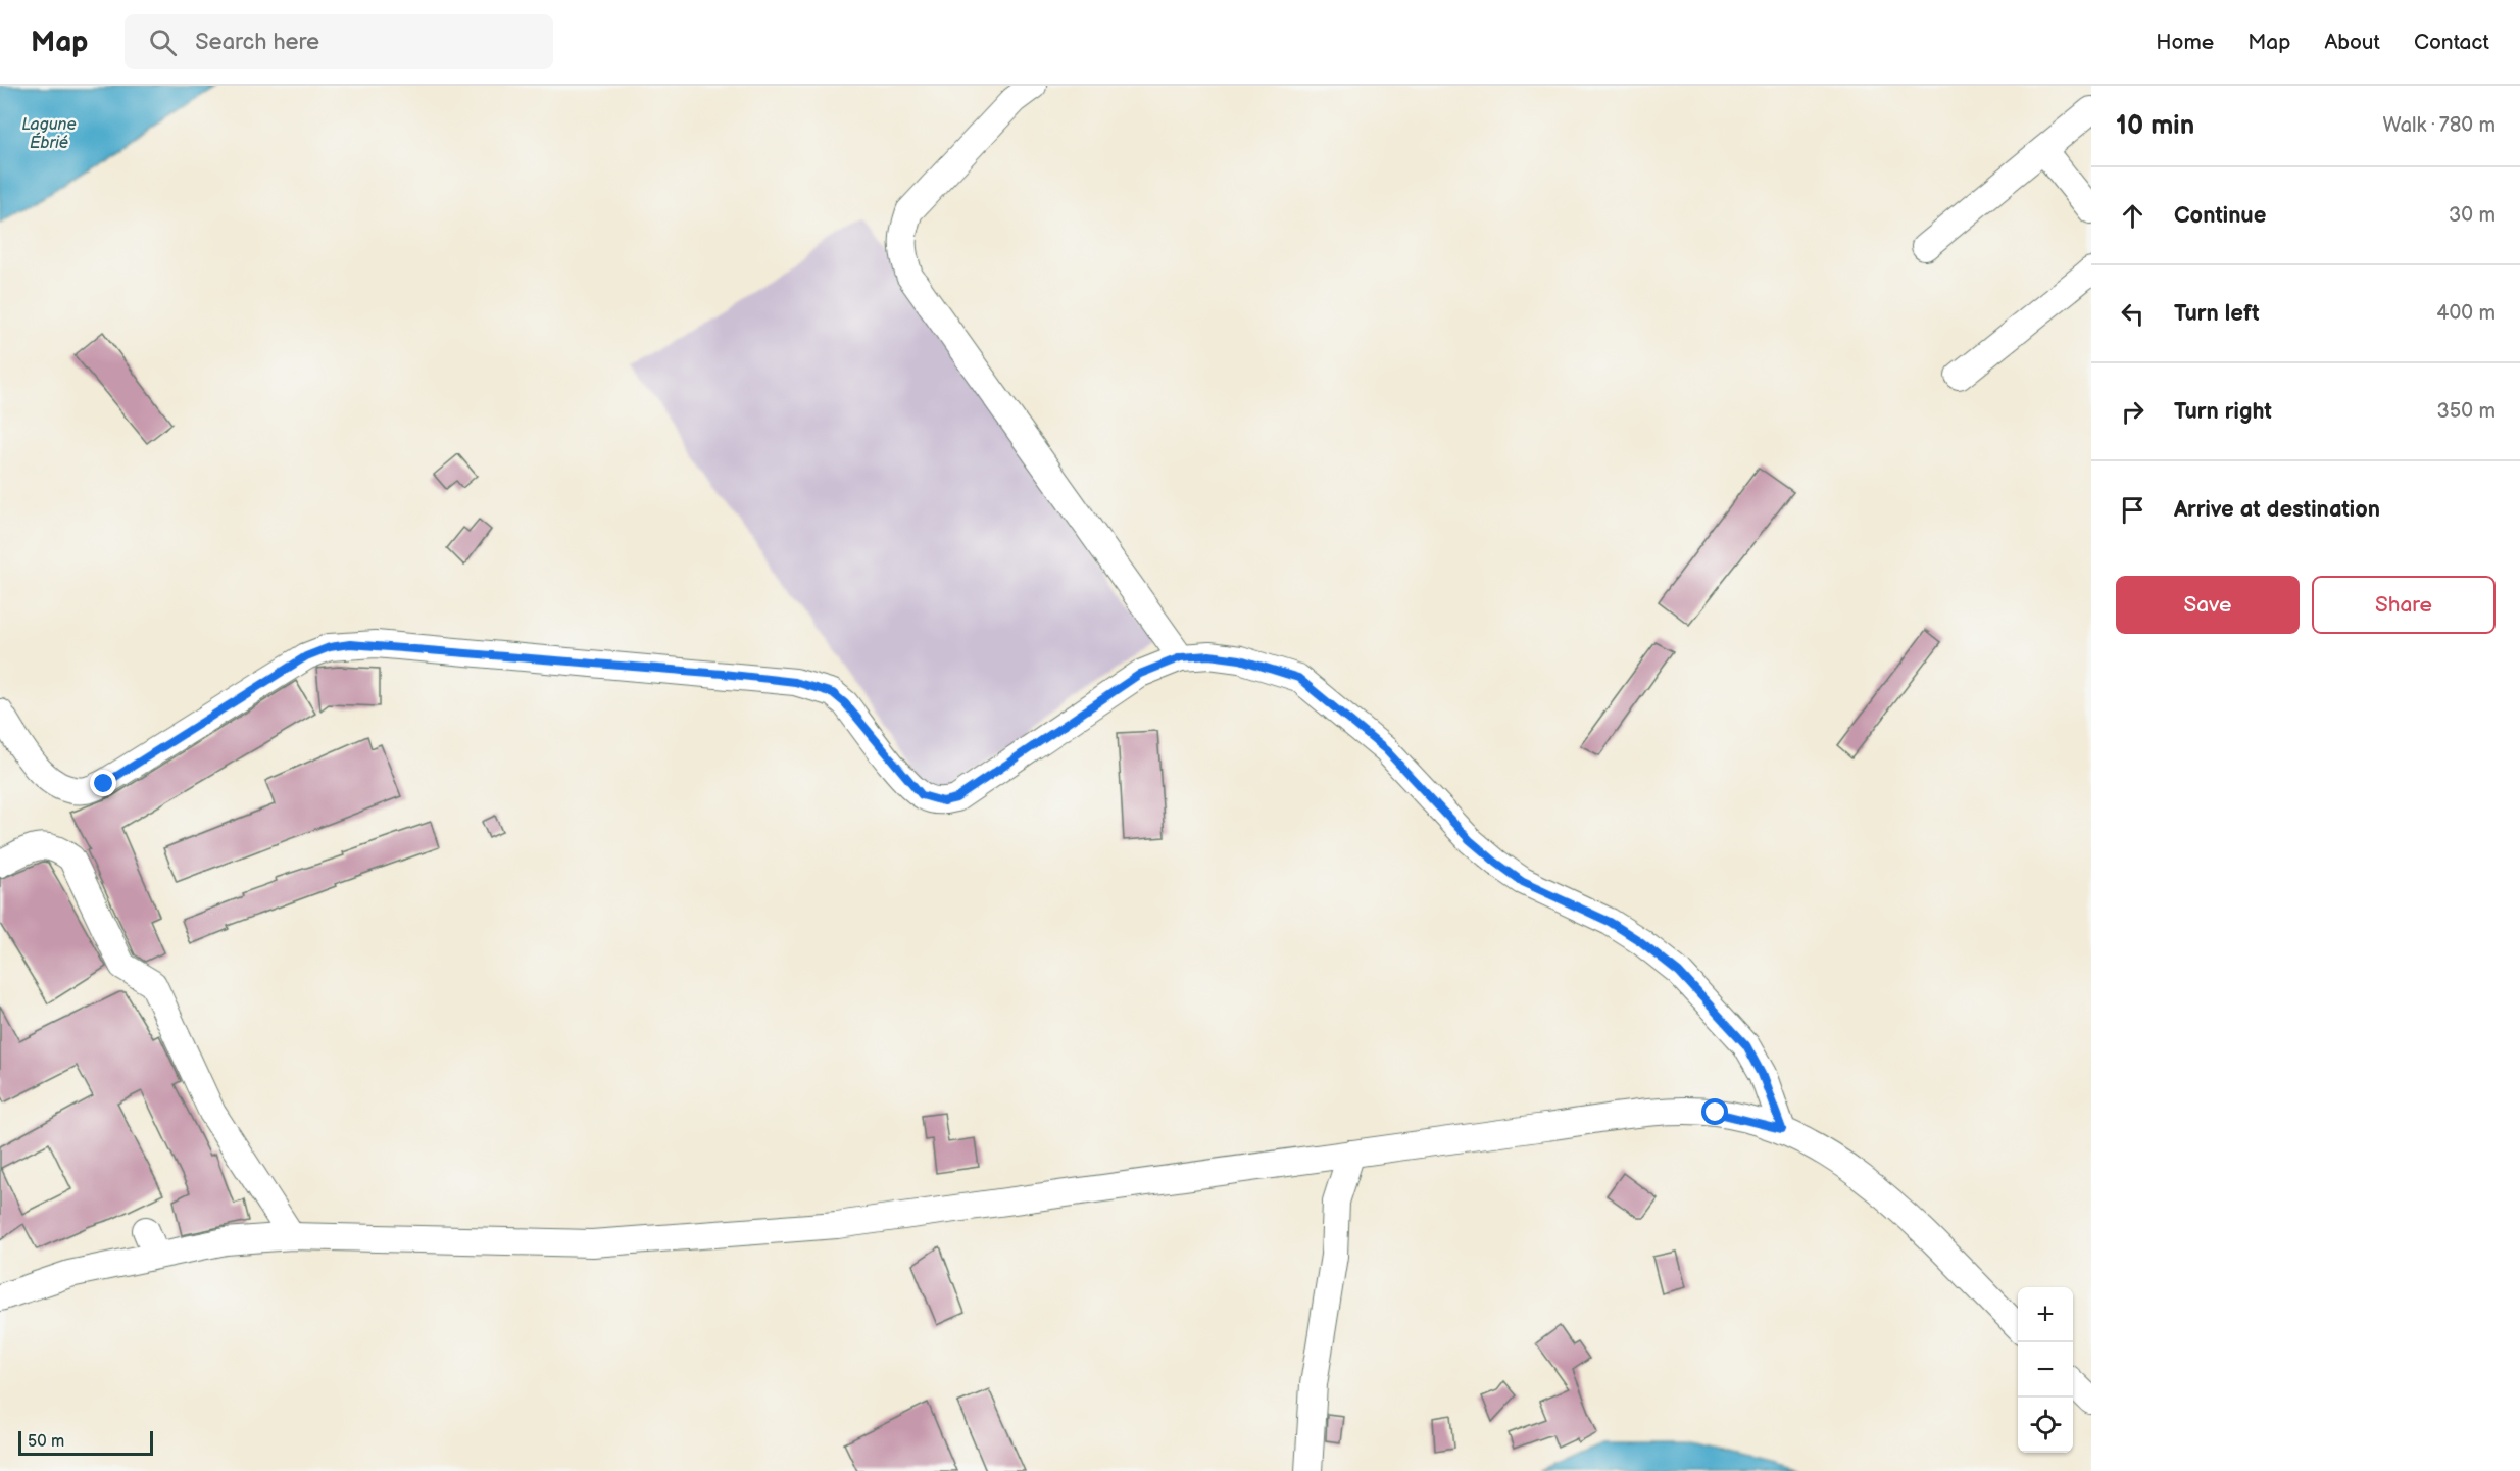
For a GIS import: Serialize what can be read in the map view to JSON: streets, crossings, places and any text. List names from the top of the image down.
{
  "water": ["Lagune Ébrié"],
  "scale_bar": "50 m",
  "page": {
    "header": "Map",
    "search": "Search here",
    "nav": [
      "Home",
      "Map",
      "About",
      "Contact"
    ],
    "heading": ["10 min", "Walk · 780 m"],
    "list": [
      ["Continue", "30 m"],
      ["Turn left", "400 m"],
      ["Turn right", "350 m"],
      "Arrive at destination"
    ],
    "buttons": ["Save", "Share"],
    "map_buttons": ["+", "−"],
    "scale": "50 m"
  }
}
